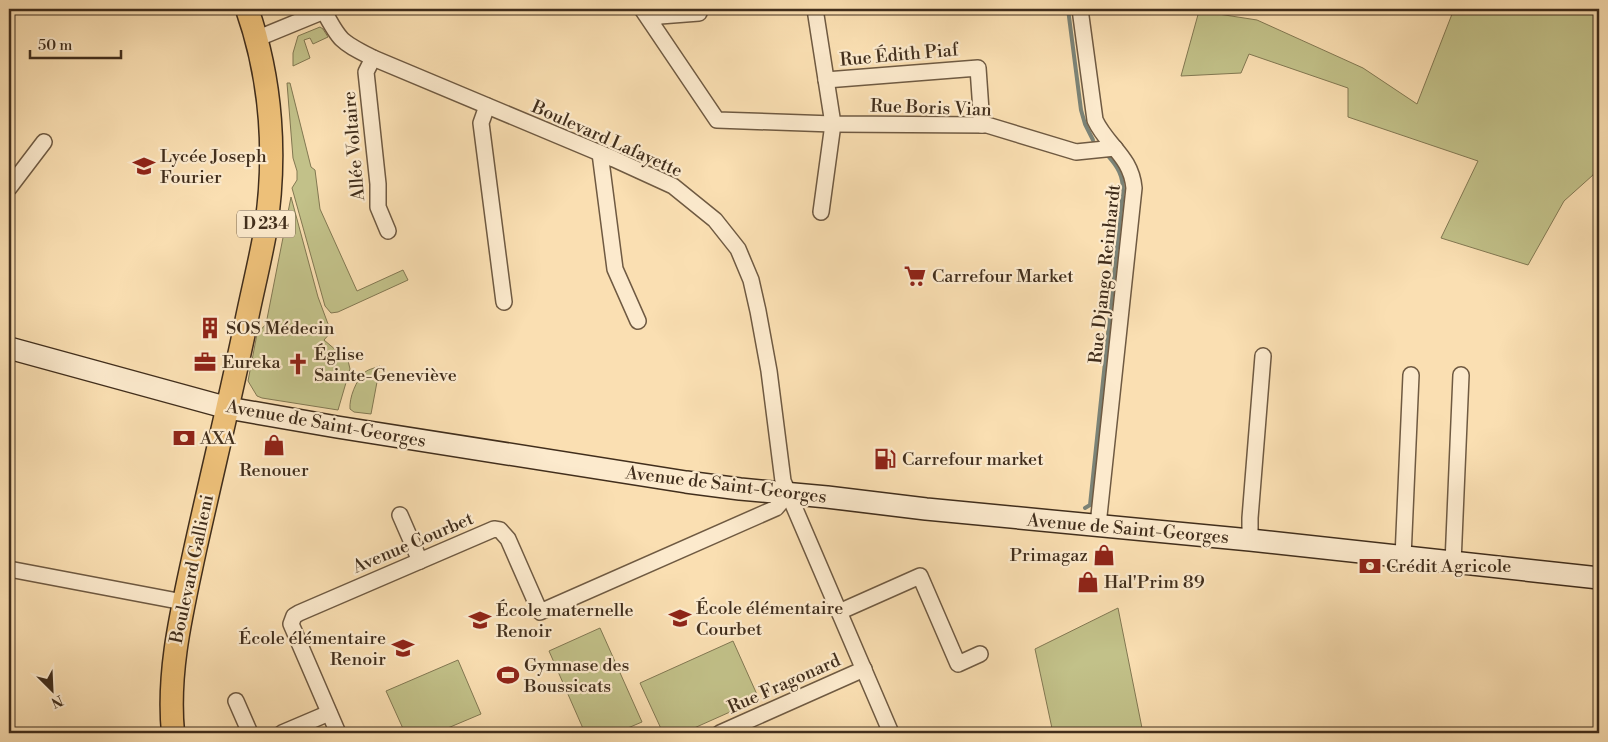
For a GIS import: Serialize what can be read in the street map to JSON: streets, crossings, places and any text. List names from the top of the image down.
{
  "streets": {
    "main road": ["D 234", "Avenue de Saint-Georges", "Boulevard Gallieni"],
    "street": [
      "Rue Édith Piaf",
      "Rue Boris Vian",
      "Boulevard Lafayette",
      "Allée Voltaire",
      "Rue Django Reinhardt",
      "Avenue Courbet",
      "Rue Fragonard"
    ]
  },
  "crossings": [
    ["Rue Édith Piaf", "Rue Boris Vian"],
    ["Rue Boris Vian", "Rue Django Reinhardt"],
    ["Boulevard Lafayette", "Allée Voltaire"],
    ["Boulevard Lafayette", "D 234"],
    ["Boulevard Lafayette", "Avenue de Saint-Georges"],
    ["Boulevard Lafayette", "Avenue Courbet"],
    ["Boulevard Lafayette", "Rue Fragonard"],
    ["D 234", "Avenue de Saint-Georges"],
    ["D 234", "Boulevard Gallieni"],
    ["Rue Django Reinhardt", "Avenue de Saint-Georges"],
    ["Avenue de Saint-Georges", "Avenue Courbet"],
    ["Avenue de Saint-Georges", "Boulevard Gallieni"]
  ],
  "places": {
    "school or university": [
      "Lycée Joseph Fourier",
      "École élémentaire Courbet",
      "École maternelle Renoir",
      "École élémentaire Renoir"
    ],
    "supermarket": ["Carrefour Market"],
    "building": ["SOS Médecin"],
    "office": ["Eureka"],
    "church": ["Église Sainte-Geneviève"],
    "bank": ["AXA", "Crédit Agricole"],
    "shop": ["Renouer", "Primagaz", "Hal'Prim 89"],
    "fuel station": ["Carrefour market"],
    "sports": ["Gymnase des Boussicats"]
  },
  "scale_bar": "50 m",
  "north": "bottom right"
}
